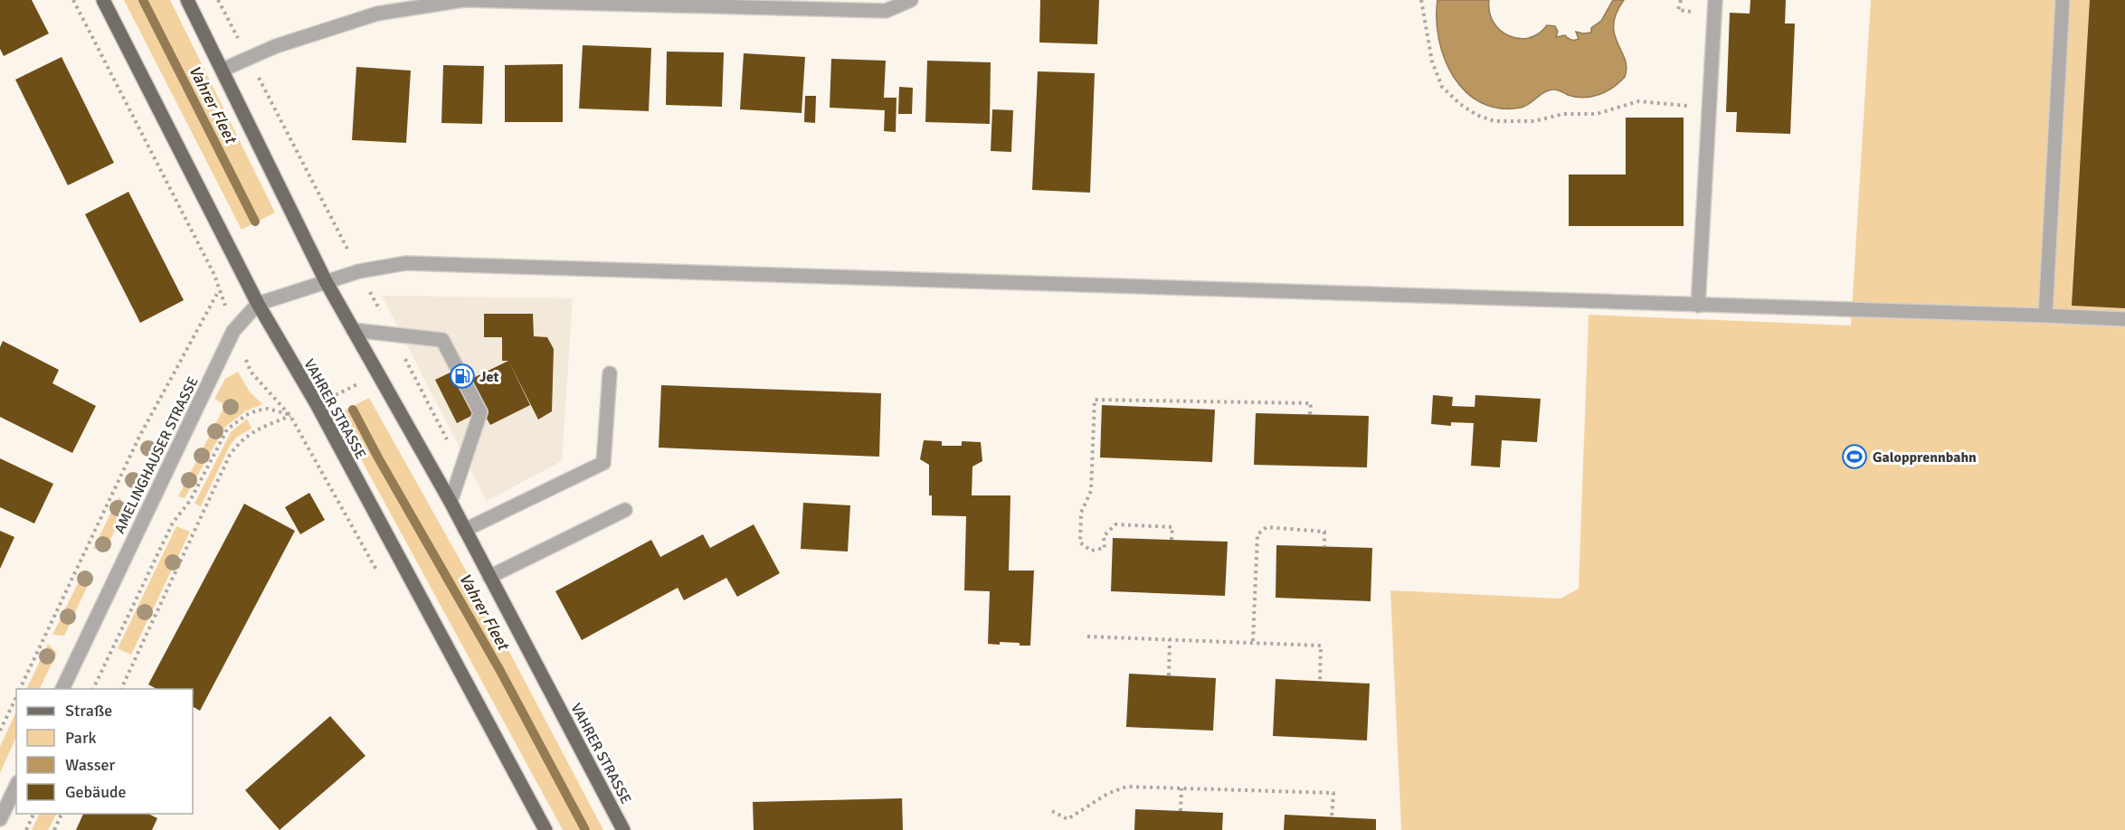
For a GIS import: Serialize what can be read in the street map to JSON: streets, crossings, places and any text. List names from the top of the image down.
{
  "streets": {
    "main road": ["VAHRER STRASSE"],
    "street": ["AMELINGHAUSER STRASSE"]
  },
  "crossings": [
    ["VAHRER STRASSE", "AMELINGHAUSER STRASSE"]
  ],
  "water": ["Vahrer Fleet"],
  "places": {
    "fuel station": ["Jet"],
    "sports": ["Galopprennbahn"]
  },
  "legend": [
    "Straße",
    "Park",
    "Wasser",
    "Gebäude"
  ]
}
